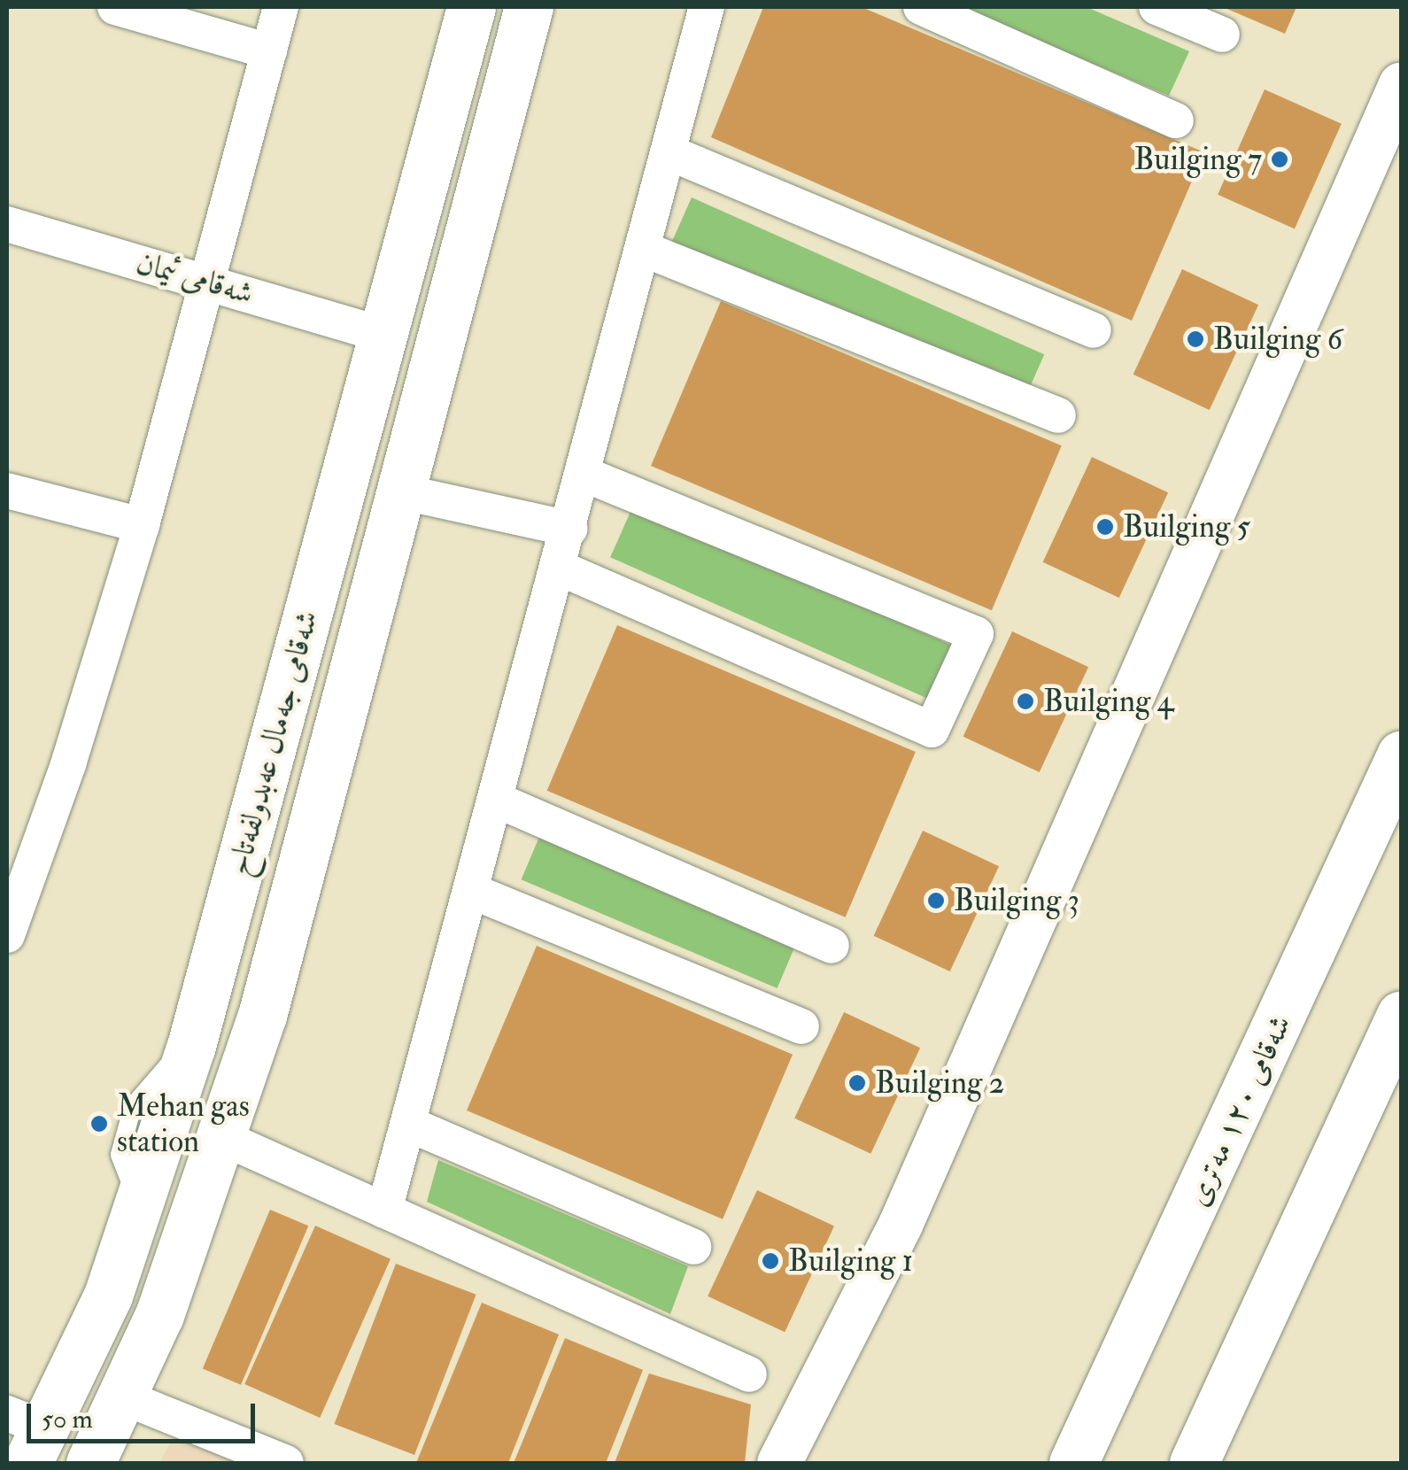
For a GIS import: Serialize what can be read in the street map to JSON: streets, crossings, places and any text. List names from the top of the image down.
{
  "streets": {
    "main road": ["شەقامی جەمال عەبدولفەتاح", "شەقامی ١٢٠ مەتری"],
    "street": ["شەقامی ئیمان"]
  },
  "crossings": [
    ["شەقامی ئیمان", "شەقامی جەمال عەبدولفەتاح"]
  ],
  "places": [
    "Builging 7",
    "Builging 6",
    "Builging 5",
    "Builging 4",
    "Builging 3",
    "Builging 2",
    "Mehan gas station",
    "Builging 1"
  ],
  "scale_bar": "50 m"
}
